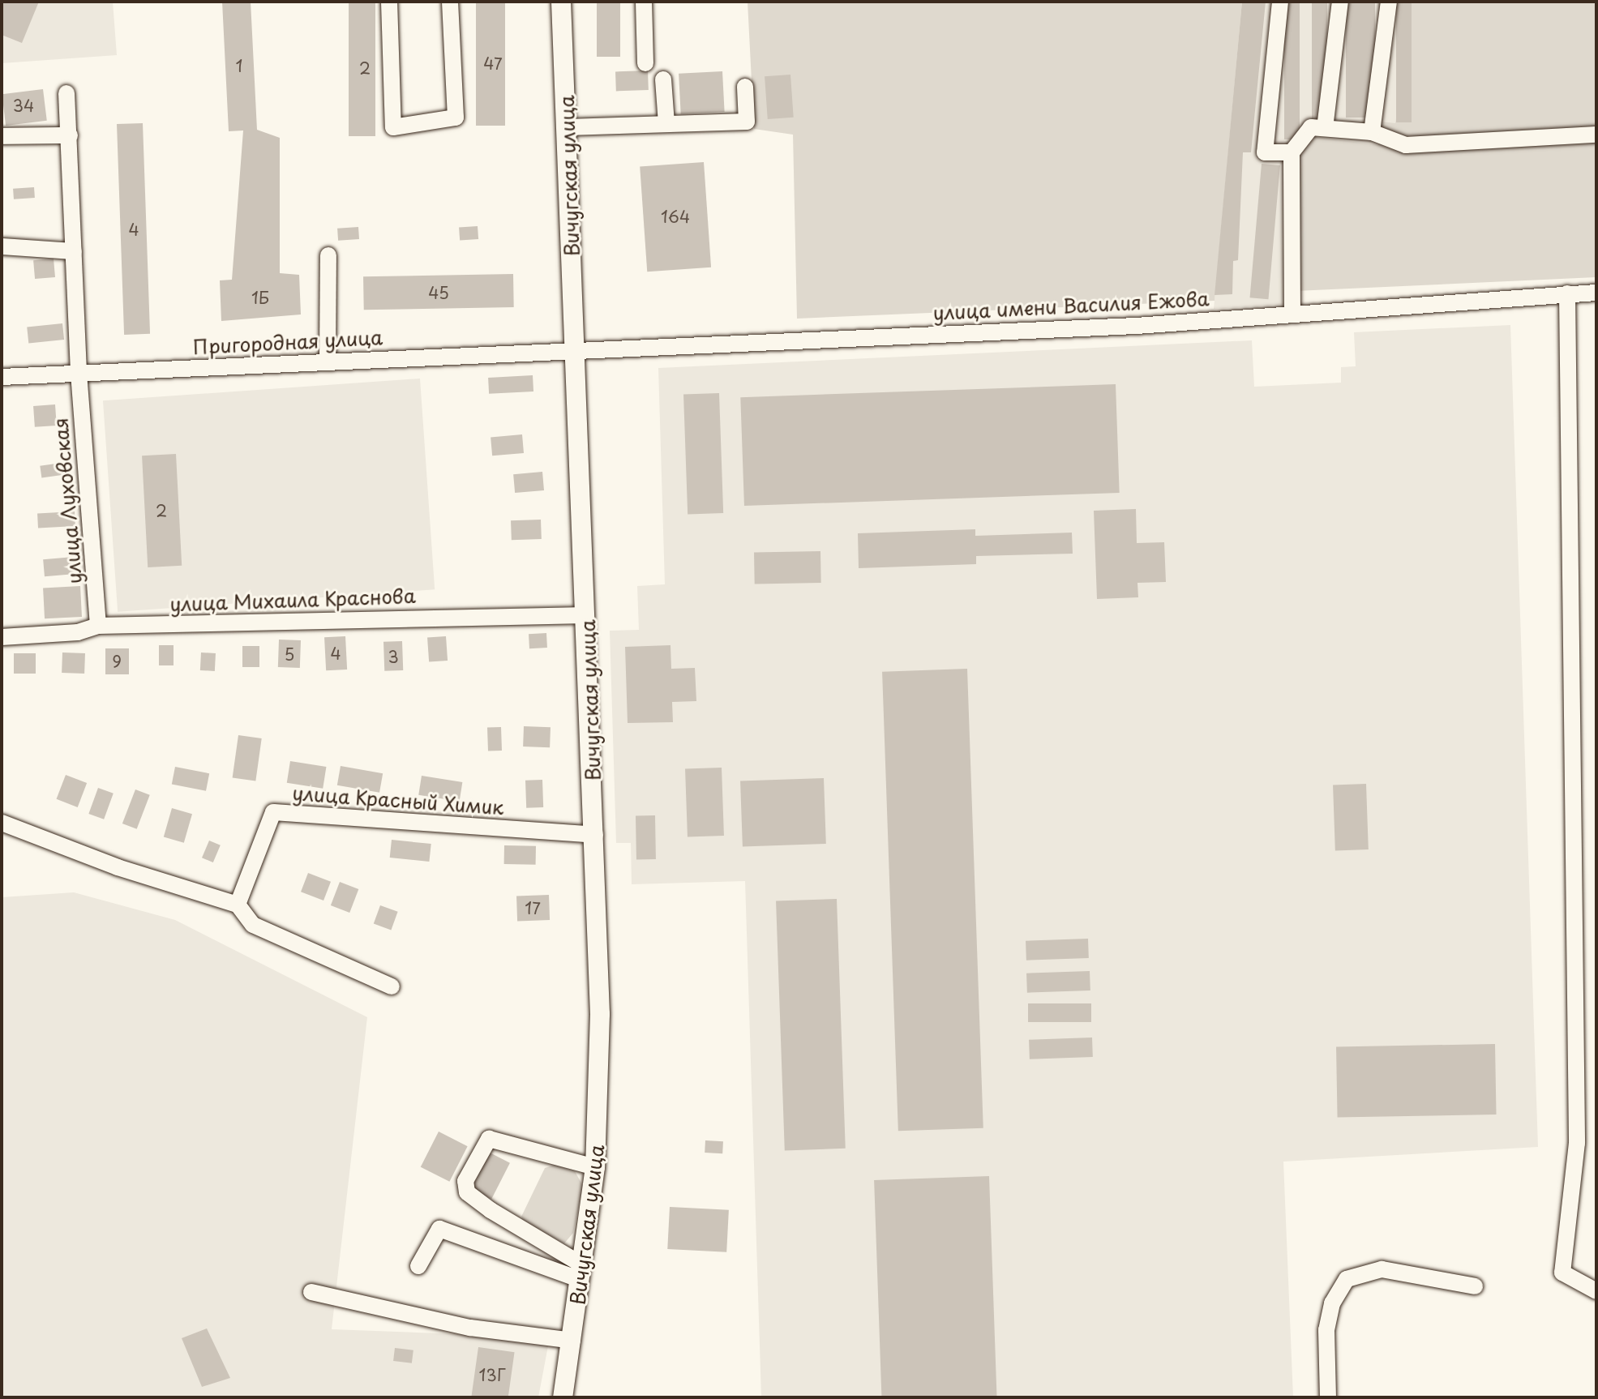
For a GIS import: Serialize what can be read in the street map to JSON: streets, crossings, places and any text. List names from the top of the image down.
{
  "streets": {
    "main road": ["Вичугская улица"],
    "street": [
      "улица имени Василия Ежова",
      "Пригородная улица",
      "улица Луховская",
      "улица Михаила Краснова",
      "улица Красный Химик"
    ]
  },
  "crossings": [
    ["Вичугская улица", "улица имени Василия Ежова"],
    ["Вичугская улица", "Пригородная улица"],
    ["Вичугская улица", "улица Михаила Краснова"],
    ["Вичугская улица", "улица Красный Химик"],
    ["улица имени Василия Ежова", "Пригородная улица"],
    ["Пригородная улица", "улица Луховская"],
    ["улица Луховская", "улица Михаила Краснова"]
  ],
  "house_numbers": [
    "47",
    "1",
    "2",
    "34",
    "164",
    "4",
    "45",
    "1Б",
    "2",
    "4",
    "5",
    "3",
    "9",
    "17",
    "13Г"
  ]
}
